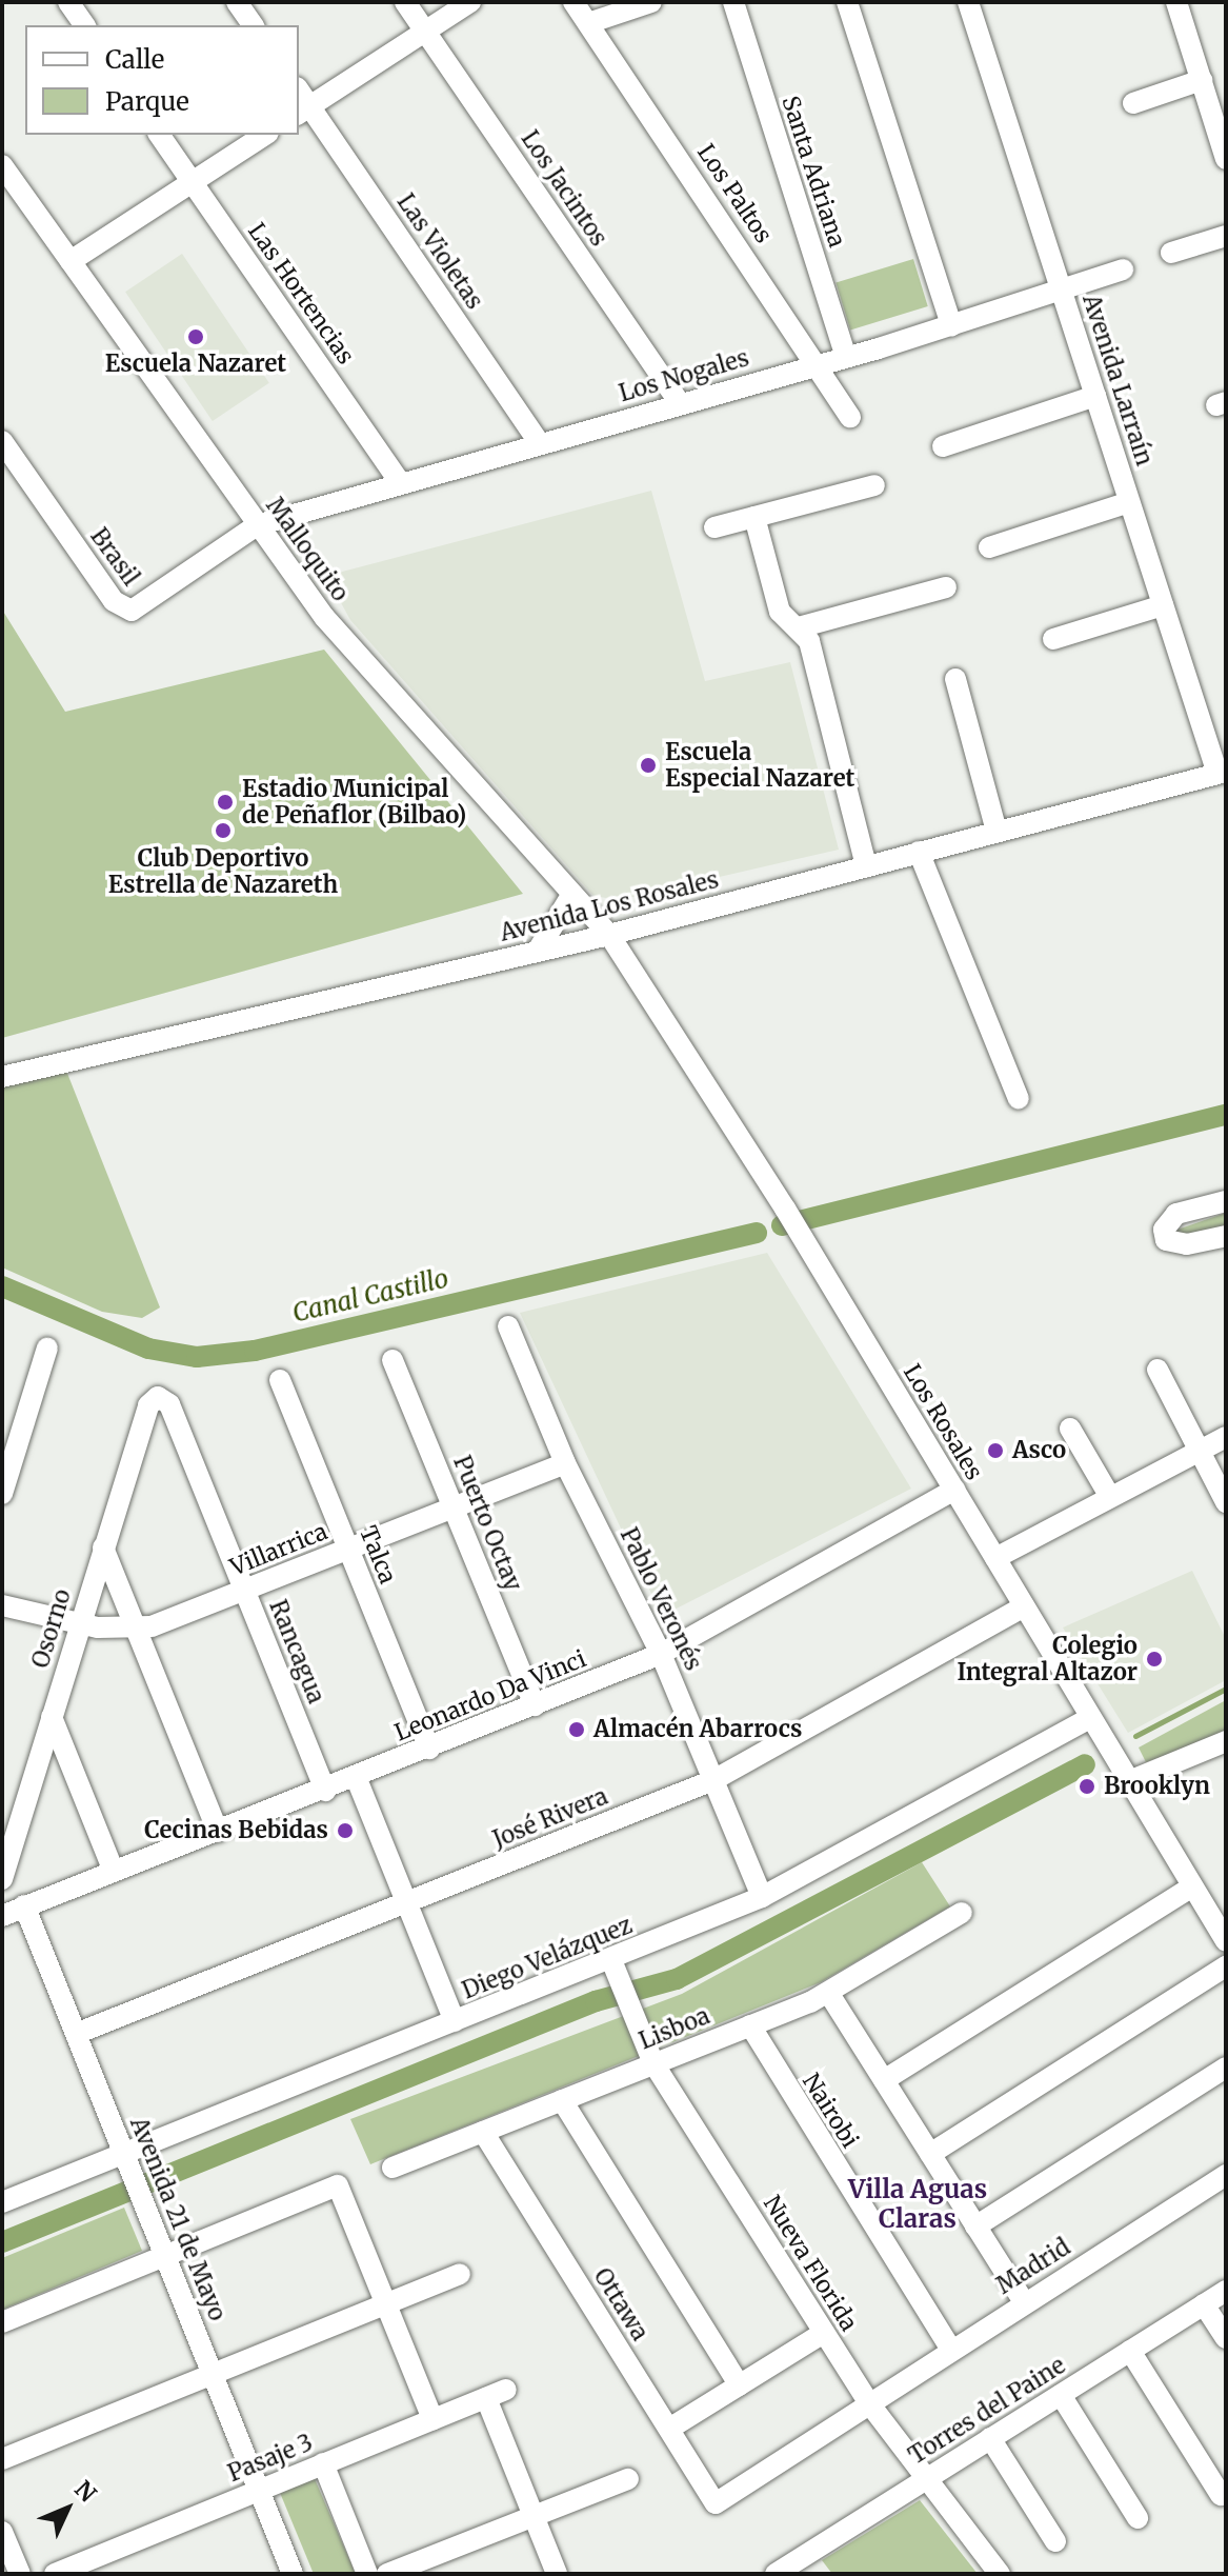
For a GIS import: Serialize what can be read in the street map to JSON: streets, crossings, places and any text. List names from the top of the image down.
{
  "streets": {
    "street": [
      "Santa Adriana",
      "Los Jacintos",
      "Los Paltos",
      "Las Violetas",
      "Las Hortencias",
      "Los Nogales",
      "Avenida Larraín",
      "Malloquito",
      "Brasil",
      "Avenida Los Rosales",
      "Los Rosales",
      "Puerto Octay",
      "Villarrica",
      "Talca",
      "Pablo Veronés",
      "Osorno",
      "Rancagua",
      "Leonardo Da Vinci",
      "José Rivera",
      "Diego Velázquez",
      "Lisboa",
      "Nairobi",
      "Avenida 21 de Mayo",
      "Nueva Florida",
      "Madrid",
      "Ottawa",
      "Torres del Paine",
      "Pasaje 3"
    ]
  },
  "crossings": [
    ["Santa Adriana", "Los Nogales"],
    ["Los Jacintos", "Los Nogales"],
    ["Los Paltos", "Los Nogales"],
    ["Las Violetas", "Los Nogales"],
    ["Las Hortencias", "Los Nogales"],
    ["Los Nogales", "Avenida Larraín"],
    ["Los Nogales", "Malloquito"],
    ["Los Nogales", "Brasil"],
    ["Avenida Larraín", "Avenida Los Rosales"],
    ["Malloquito", "Brasil"],
    ["Malloquito", "Avenida Los Rosales"],
    ["Malloquito", "Los Rosales"],
    ["Avenida Los Rosales", "Los Rosales"],
    ["Los Rosales", "Leonardo Da Vinci"],
    ["Los Rosales", "José Rivera"],
    ["Los Rosales", "Diego Velázquez"],
    ["Puerto Octay", "Villarrica"],
    ["Puerto Octay", "Leonardo Da Vinci"],
    ["Villarrica", "Talca"],
    ["Villarrica", "Pablo Veronés"],
    ["Villarrica", "Osorno"],
    ["Villarrica", "Rancagua"],
    ["Talca", "Leonardo Da Vinci"],
    ["Pablo Veronés", "Leonardo Da Vinci"],
    ["Pablo Veronés", "José Rivera"],
    ["Pablo Veronés", "Diego Velázquez"],
    ["Osorno", "Rancagua"],
    ["Rancagua", "Leonardo Da Vinci"],
    ["Leonardo Da Vinci", "Avenida 21 de Mayo"],
    ["José Rivera", "Avenida 21 de Mayo"],
    ["Diego Velázquez", "Avenida 21 de Mayo"],
    ["Diego Velázquez", "Nueva Florida"],
    ["Lisboa", "Nairobi"],
    ["Lisboa", "Nueva Florida"],
    ["Lisboa", "Ottawa"],
    ["Nairobi", "Madrid"],
    ["Avenida 21 de Mayo", "Pasaje 3"],
    ["Nueva Florida", "Madrid"],
    ["Nueva Florida", "Torres del Paine"],
    ["Madrid", "Ottawa"]
  ],
  "districts": ["Villa Aguas Claras"],
  "water": ["Canal Castillo"],
  "places": [
    "Escuela Nazaret",
    "Escuela Especial Nazaret",
    "Estadio Municipal de Peñaflor (Bilbao)",
    "Club Deportivo Estrella de Nazareth",
    "Asco",
    "Colegio Integral Altazor",
    "Almacén Abarrocs",
    "Brooklyn",
    "Cecinas Bebidas"
  ],
  "legend": ["Calle", "Parque"],
  "north": "top right"
}
